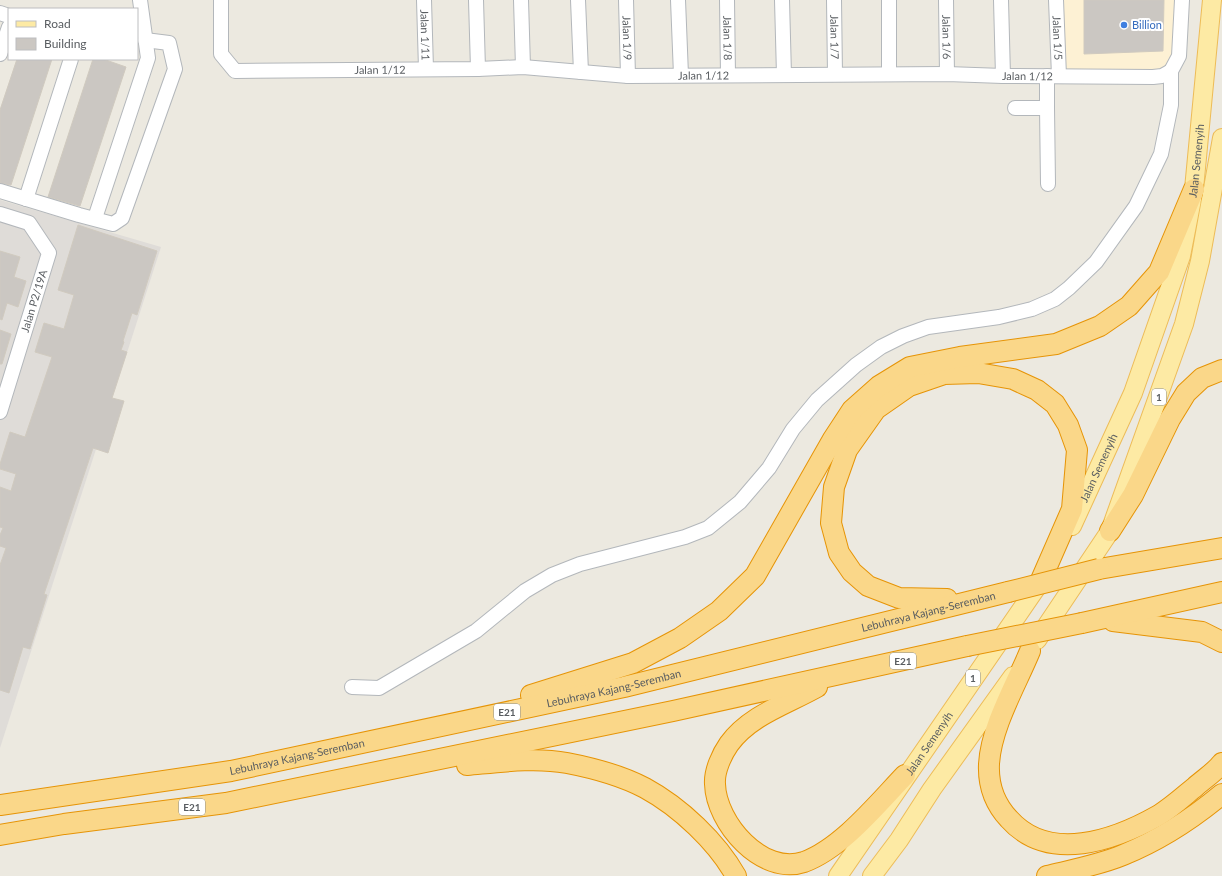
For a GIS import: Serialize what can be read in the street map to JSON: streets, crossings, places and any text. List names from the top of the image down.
{
  "streets": {
    "highway": ["Lebuhraya Kajang-Seremban", "E21"],
    "main road": ["Jalan Semenyih", "1"],
    "street": [
      "Jalan 1/11",
      "Jalan 1/8",
      "Jalan 1/7",
      "Jalan 1/6",
      "Jalan 1/9",
      "Jalan 1/5",
      "Jalan 1/12",
      "Jalan P2/19A"
    ]
  },
  "crossings": [
    ["Jalan 1/11", "Jalan 1/12"],
    ["Jalan 1/8", "Jalan 1/12"],
    ["Jalan 1/7", "Jalan 1/12"],
    ["Jalan 1/6", "Jalan 1/12"],
    ["Jalan 1/9", "Jalan 1/12"],
    ["Jalan 1/5", "Jalan 1/12"]
  ],
  "places": ["Billion"],
  "legend": ["Road", "Building"]
}
